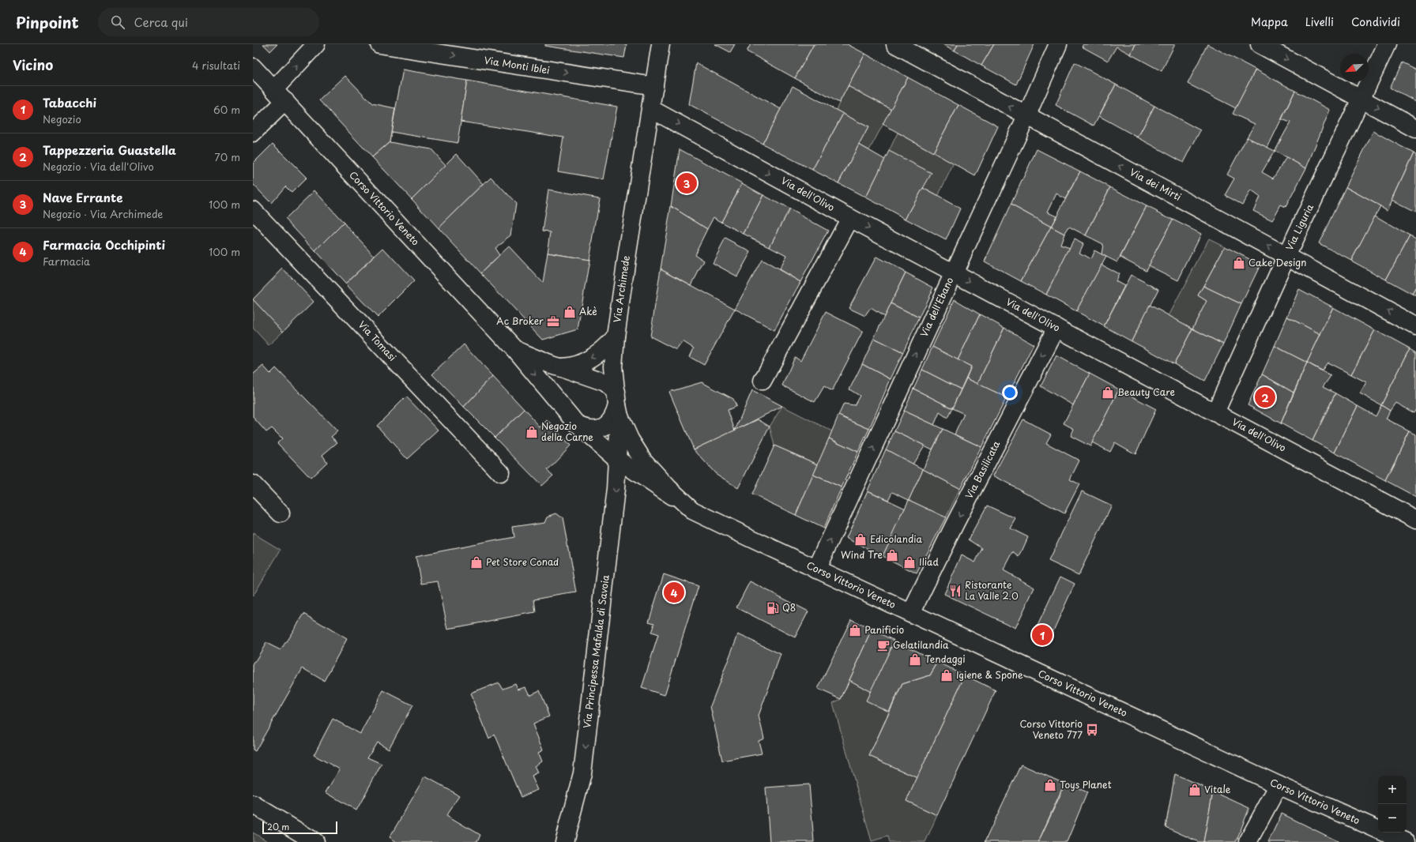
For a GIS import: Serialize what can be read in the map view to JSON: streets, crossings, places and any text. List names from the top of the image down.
{
  "streets": {
    "street": [
      "Via Monti Iblei",
      "Via dei Mirti",
      "Via dell'Olivo",
      "Corso Vittorio Veneto",
      "Via Liguria",
      "Via Archimede",
      "Via dell'Ebano",
      "Via Tomasi",
      "Via Basilicata",
      "Via Principessa Mafalda di Savoia"
    ]
  },
  "crossings": [
    ["Via Monti Iblei", "Via Archimede"],
    ["Via dei Mirti", "Via Liguria"],
    ["Via dei Mirti", "Via dell'Ebano"],
    ["Via dell'Olivo", "Via Liguria"],
    ["Via dell'Olivo", "Via Archimede"],
    ["Via dell'Olivo", "Via dell'Ebano"],
    ["Via dell'Olivo", "Via Basilicata"],
    ["Corso Vittorio Veneto", "Via Archimede"],
    ["Corso Vittorio Veneto", "Via dell'Ebano"],
    ["Corso Vittorio Veneto", "Via Basilicata"],
    ["Corso Vittorio Veneto", "Via Principessa Mafalda di Savoia"],
    ["Via Archimede", "Via Principessa Mafalda di Savoia"]
  ],
  "one_way": [
    "Via Monti Iblei",
    "Via dei Mirti",
    "Via dell'Olivo",
    "Via Basilicata",
    "Via Principessa Mafalda di Savoia"
  ],
  "places": {
    "shop": [
      "Cake Design",
      "Akè",
      "Beauty Care",
      "Negozio della Carne",
      "Edicolandia",
      "Wind Tre",
      "Pet Store Conad",
      "Iliad",
      "Panificio",
      "Tendaggi",
      "Igiene & Spone",
      "Toys Planet",
      "Vitale"
    ],
    "office": ["Ac Broker"],
    "restaurant": ["Ristorante La Valle 2.0"],
    "fuel station": ["Q8"],
    "cafe": ["Gelatilandia"],
    "bus stop": ["Corso Vittorio Veneto 777"]
  },
  "scale_bar": "20 m",
  "north": "bottom left",
  "page": {
    "header": "Pinpoint",
    "search": "Cerca qui",
    "nav": ["Mappa", "Livelli", "Condividi"],
    "heading": ["Vicino", "4 risultati"],
    "list": [
      {
        "mark": "1",
        "name": "Tabacchi",
        "note": "Negozio",
        "value": "60 m"
      },
      {
        "mark": "2",
        "name": "Tappezzeria Guastella",
        "note": "Negozio · Via dell'Olivo",
        "value": "70 m"
      },
      {
        "mark": "3",
        "name": "Nave Errante",
        "note": "Negozio · Via Archimede",
        "value": "100 m"
      },
      {
        "mark": "4",
        "name": "Farmacia Occhipinti",
        "note": "Farmacia",
        "value": "100 m"
      }
    ],
    "pins": [
      "3",
      "2",
      "4",
      "1"
    ],
    "map_buttons": ["+", "−"],
    "scale": "20 m"
  }
}
